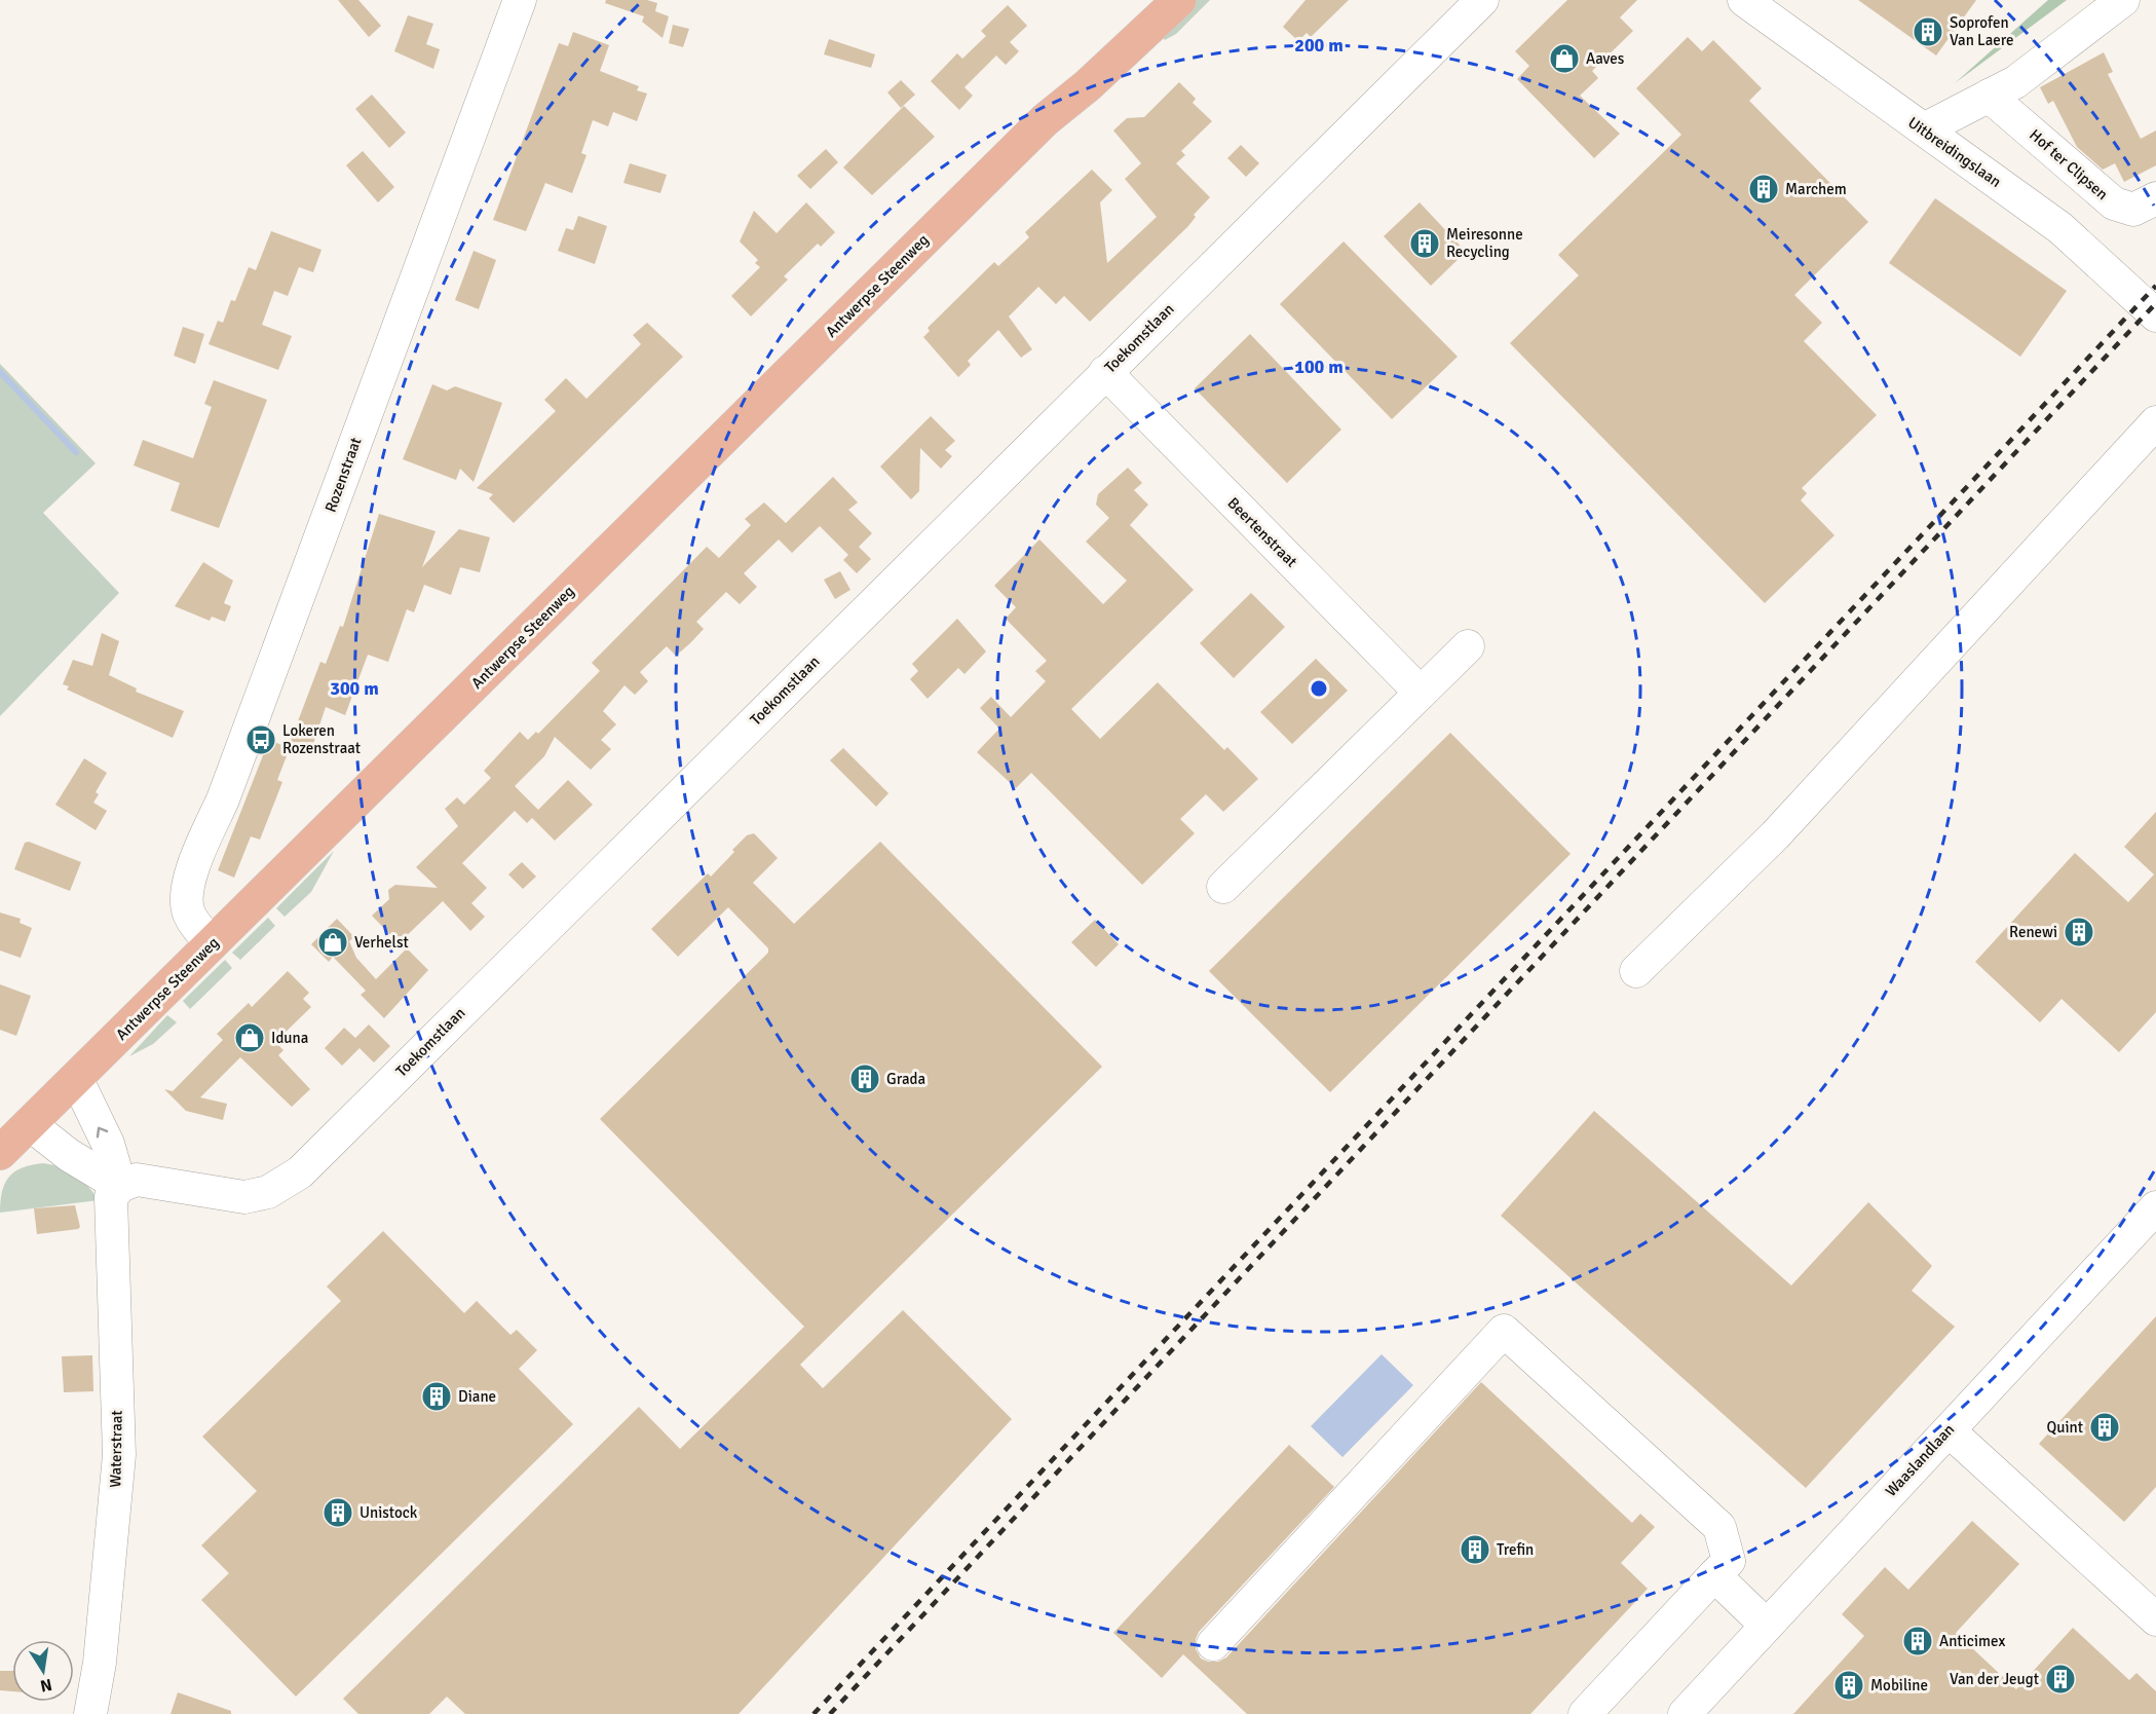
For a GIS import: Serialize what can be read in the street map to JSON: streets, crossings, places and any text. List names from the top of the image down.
{
  "streets": {
    "main road": ["Antwerpse Steenweg"],
    "street": [
      "Uitbreidingslaan",
      "Hof ter Clipsen",
      "Toekomstlaan",
      "Rozenstraat",
      "Beertenstraat",
      "Waterstraat",
      "Waaslandlaan"
    ]
  },
  "crossings": [
    ["Antwerpse Steenweg", "Rozenstraat"],
    ["Toekomstlaan", "Beertenstraat"],
    ["Toekomstlaan", "Waterstraat"]
  ],
  "places": {
    "building": [
      "Soprofen Van Laere",
      "Marchem",
      "Meiresonne Recycling",
      "Renewi",
      "Grada",
      "Diane",
      "Quint",
      "Unistock",
      "Trefin",
      "Anticimex",
      "Van der Jeugt",
      "Mobiline"
    ],
    "shop": ["Aaves", "Verhelst", "Iduna"],
    "bus stop": ["Lokeren Rozenstraat"]
  },
  "north": "bottom",
  "rings": ["200 m", "100 m", "300 m"]
}
